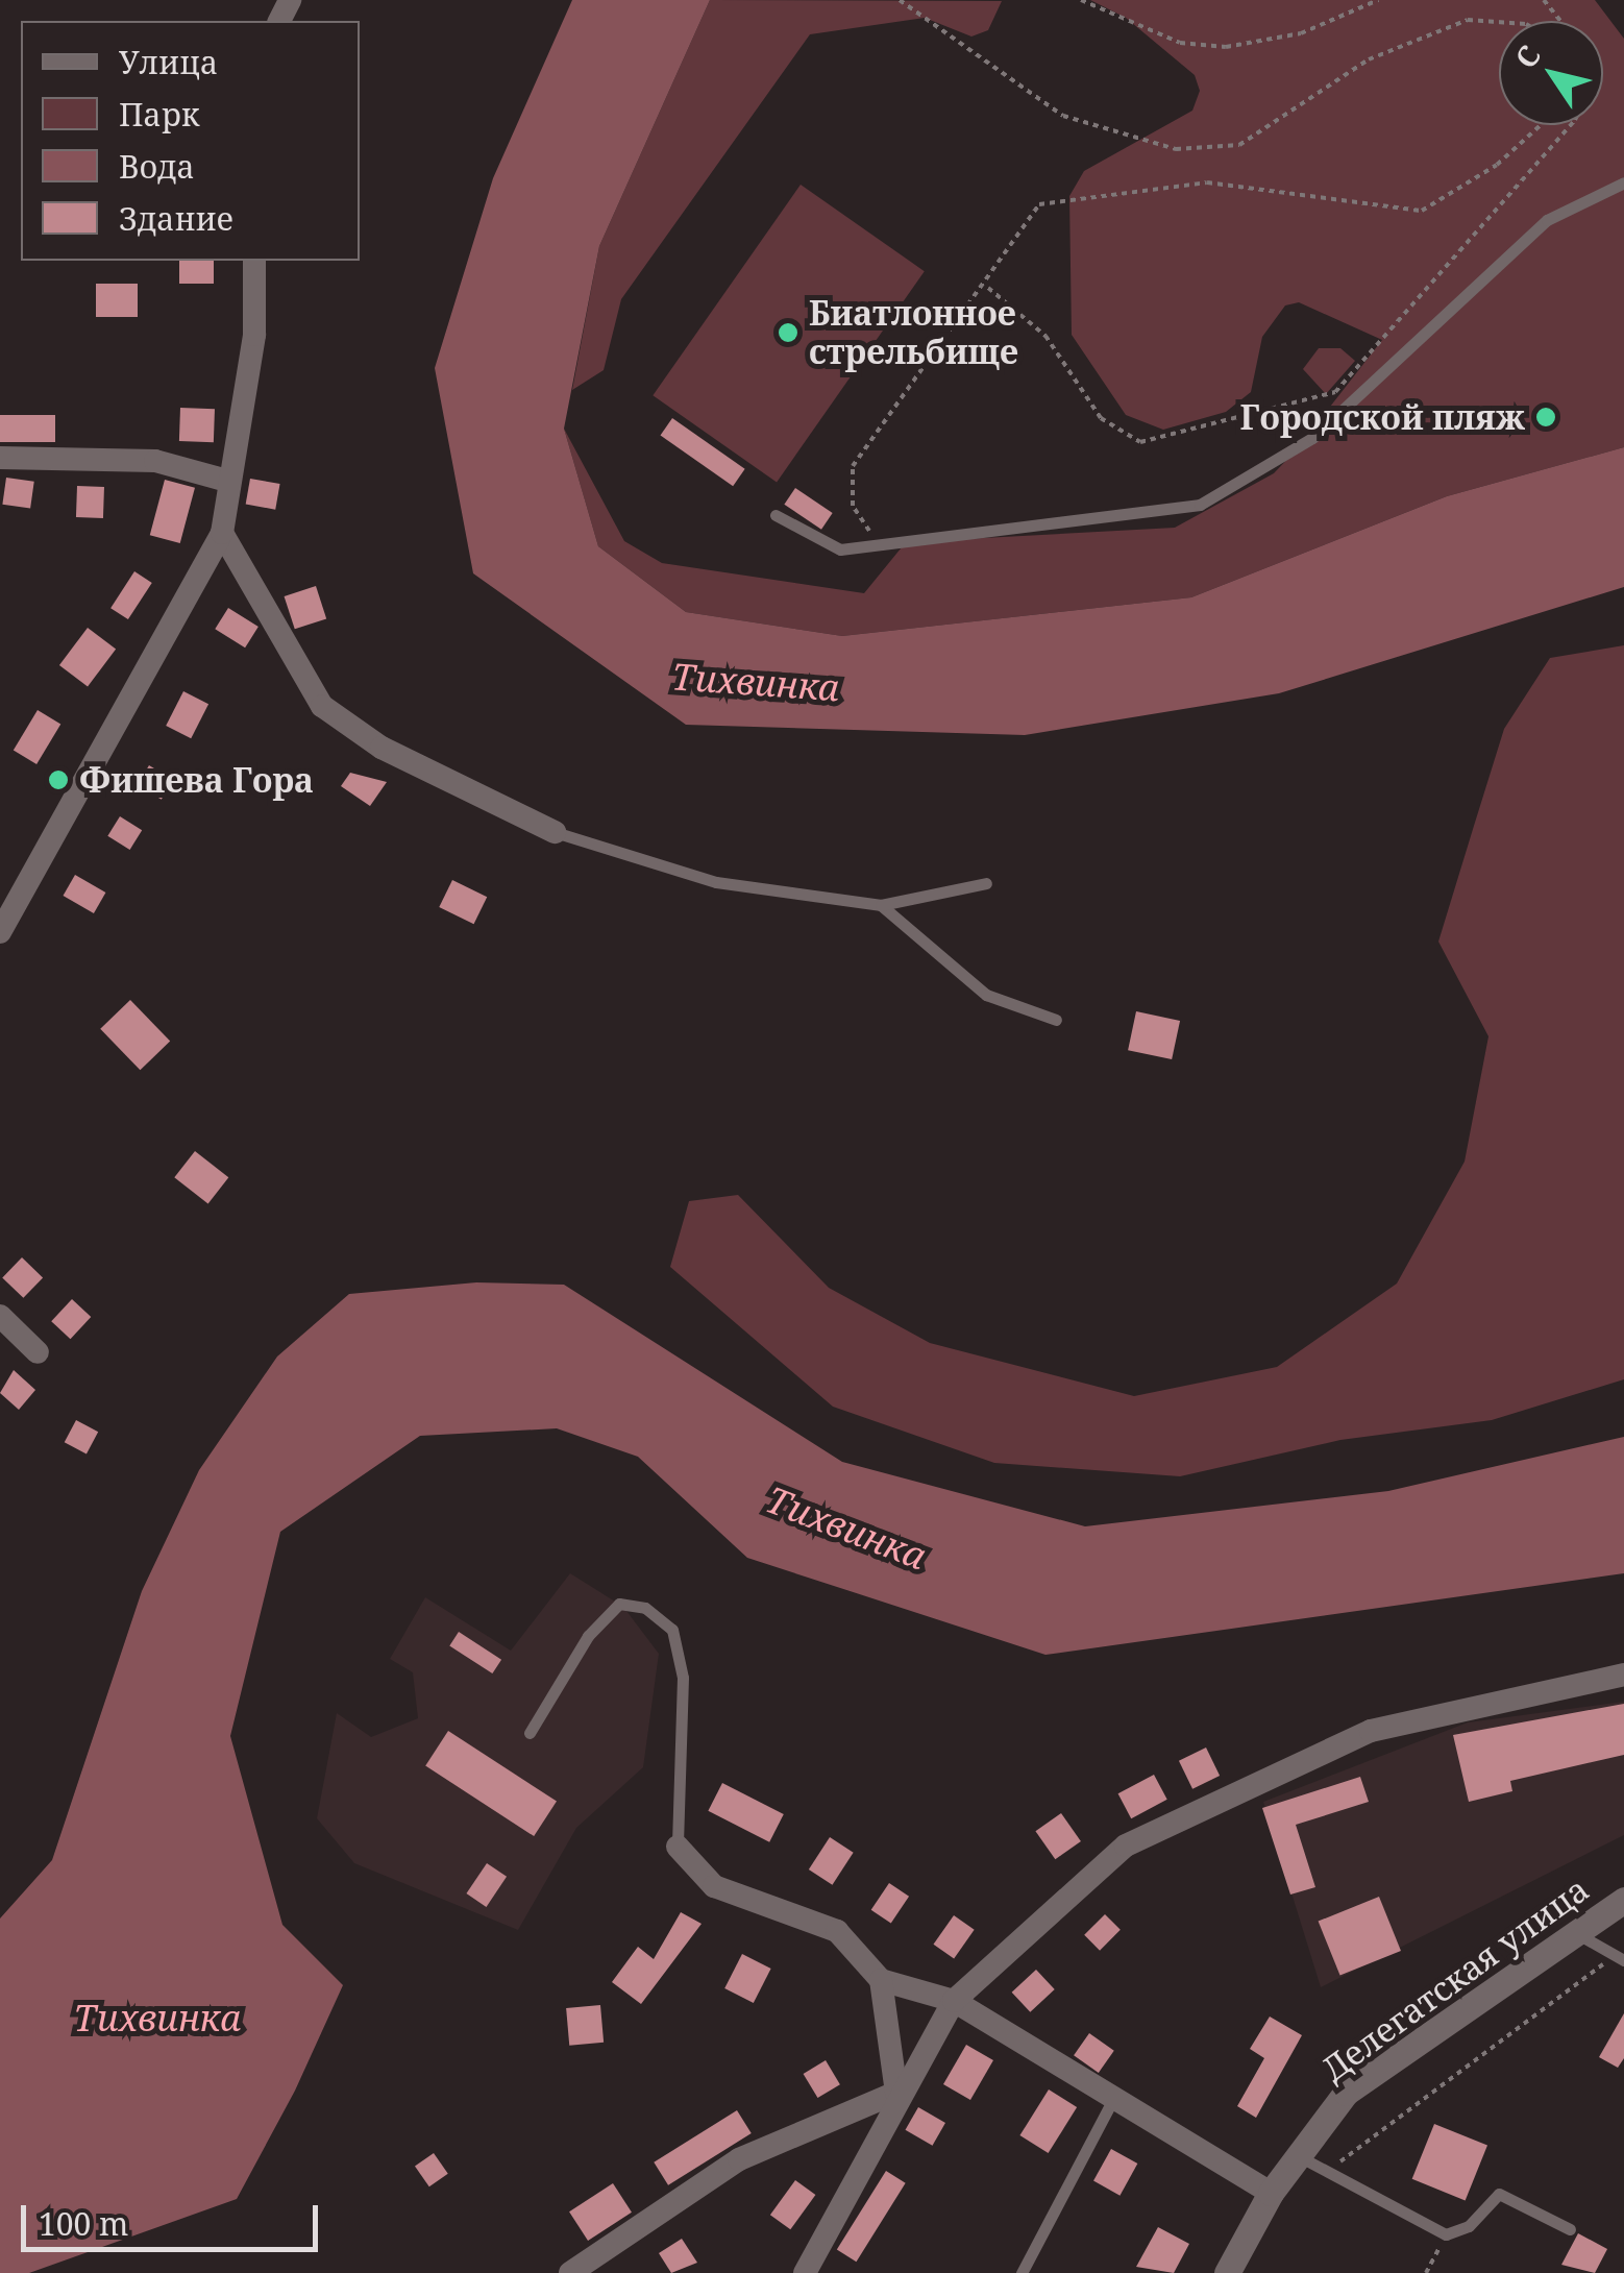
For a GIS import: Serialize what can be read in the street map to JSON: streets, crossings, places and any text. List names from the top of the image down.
{
  "streets": {
    "street": ["Делегатская улица"]
  },
  "water": ["Тихвинка"],
  "places": ["Биатлонное стрельбище", "Городской пляж", "Фишева Гора"],
  "legend": [
    "Улица",
    "Парк",
    "Вода",
    "Здание"
  ],
  "scale_bar": "100 m",
  "north": "top left"
}
